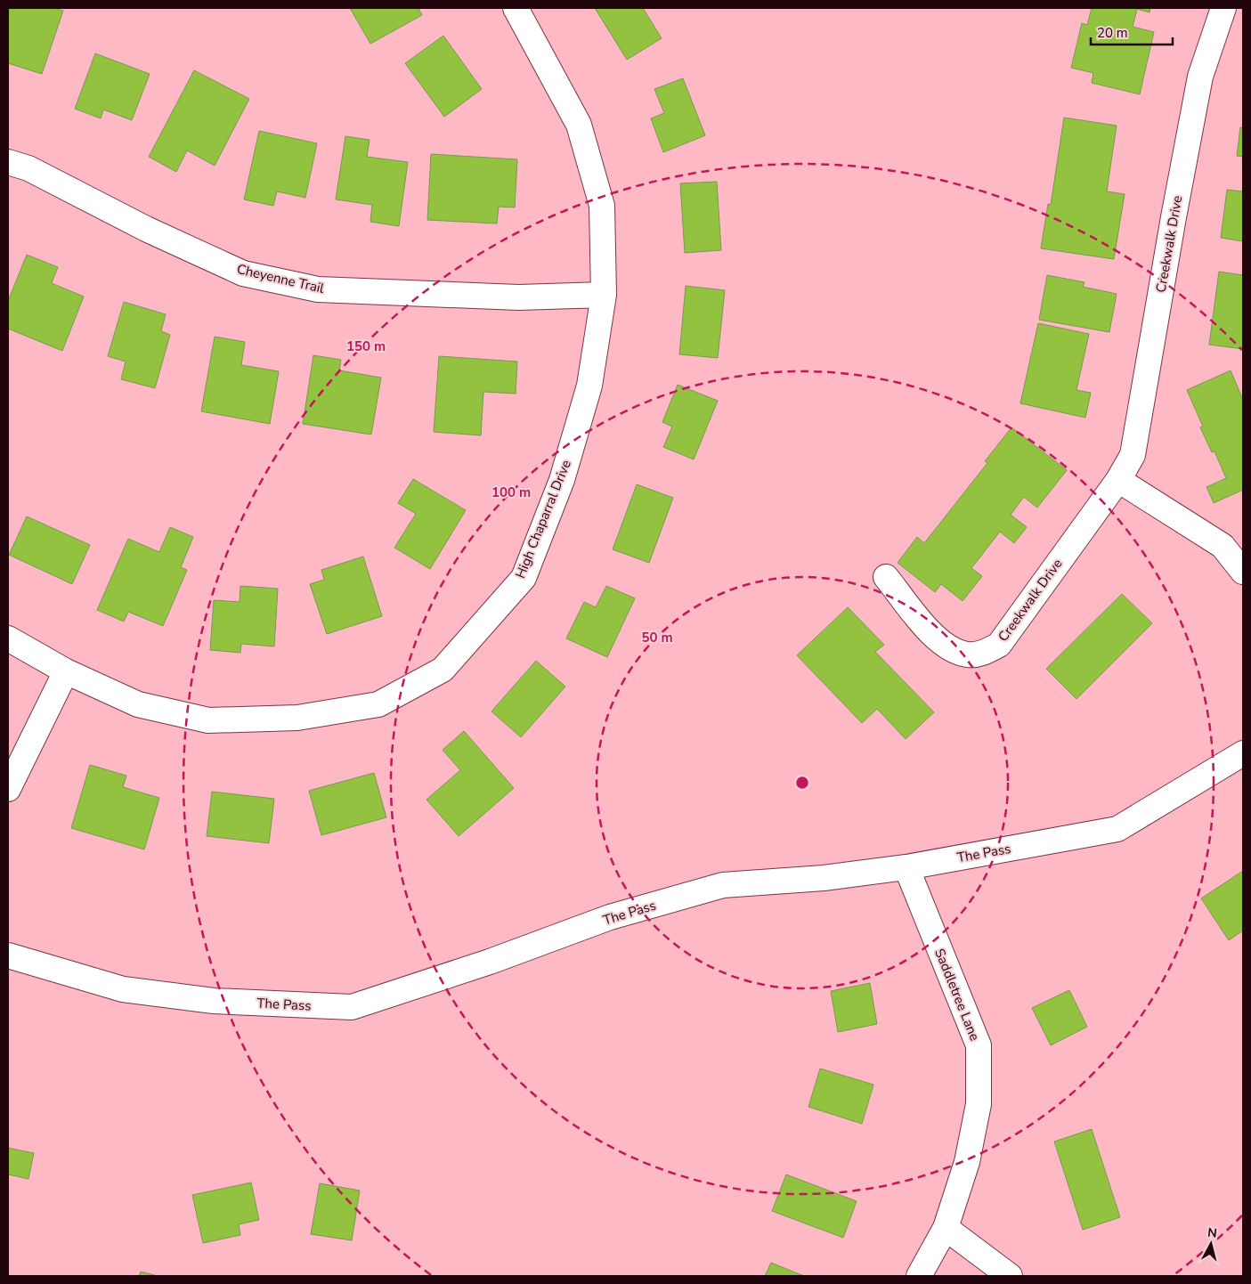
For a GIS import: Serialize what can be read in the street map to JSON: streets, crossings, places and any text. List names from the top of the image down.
{
  "streets": {
    "street": [
      "Creekwalk Drive",
      "Cheyenne Trail",
      "High Chaparral Drive",
      "The Pass",
      "Saddletree Lane"
    ]
  },
  "crossings": [
    ["Cheyenne Trail", "High Chaparral Drive"],
    ["The Pass", "Saddletree Lane"]
  ],
  "scale_bar": "20 m",
  "north": "top",
  "rings": ["150 m", "100 m", "50 m"]
}
